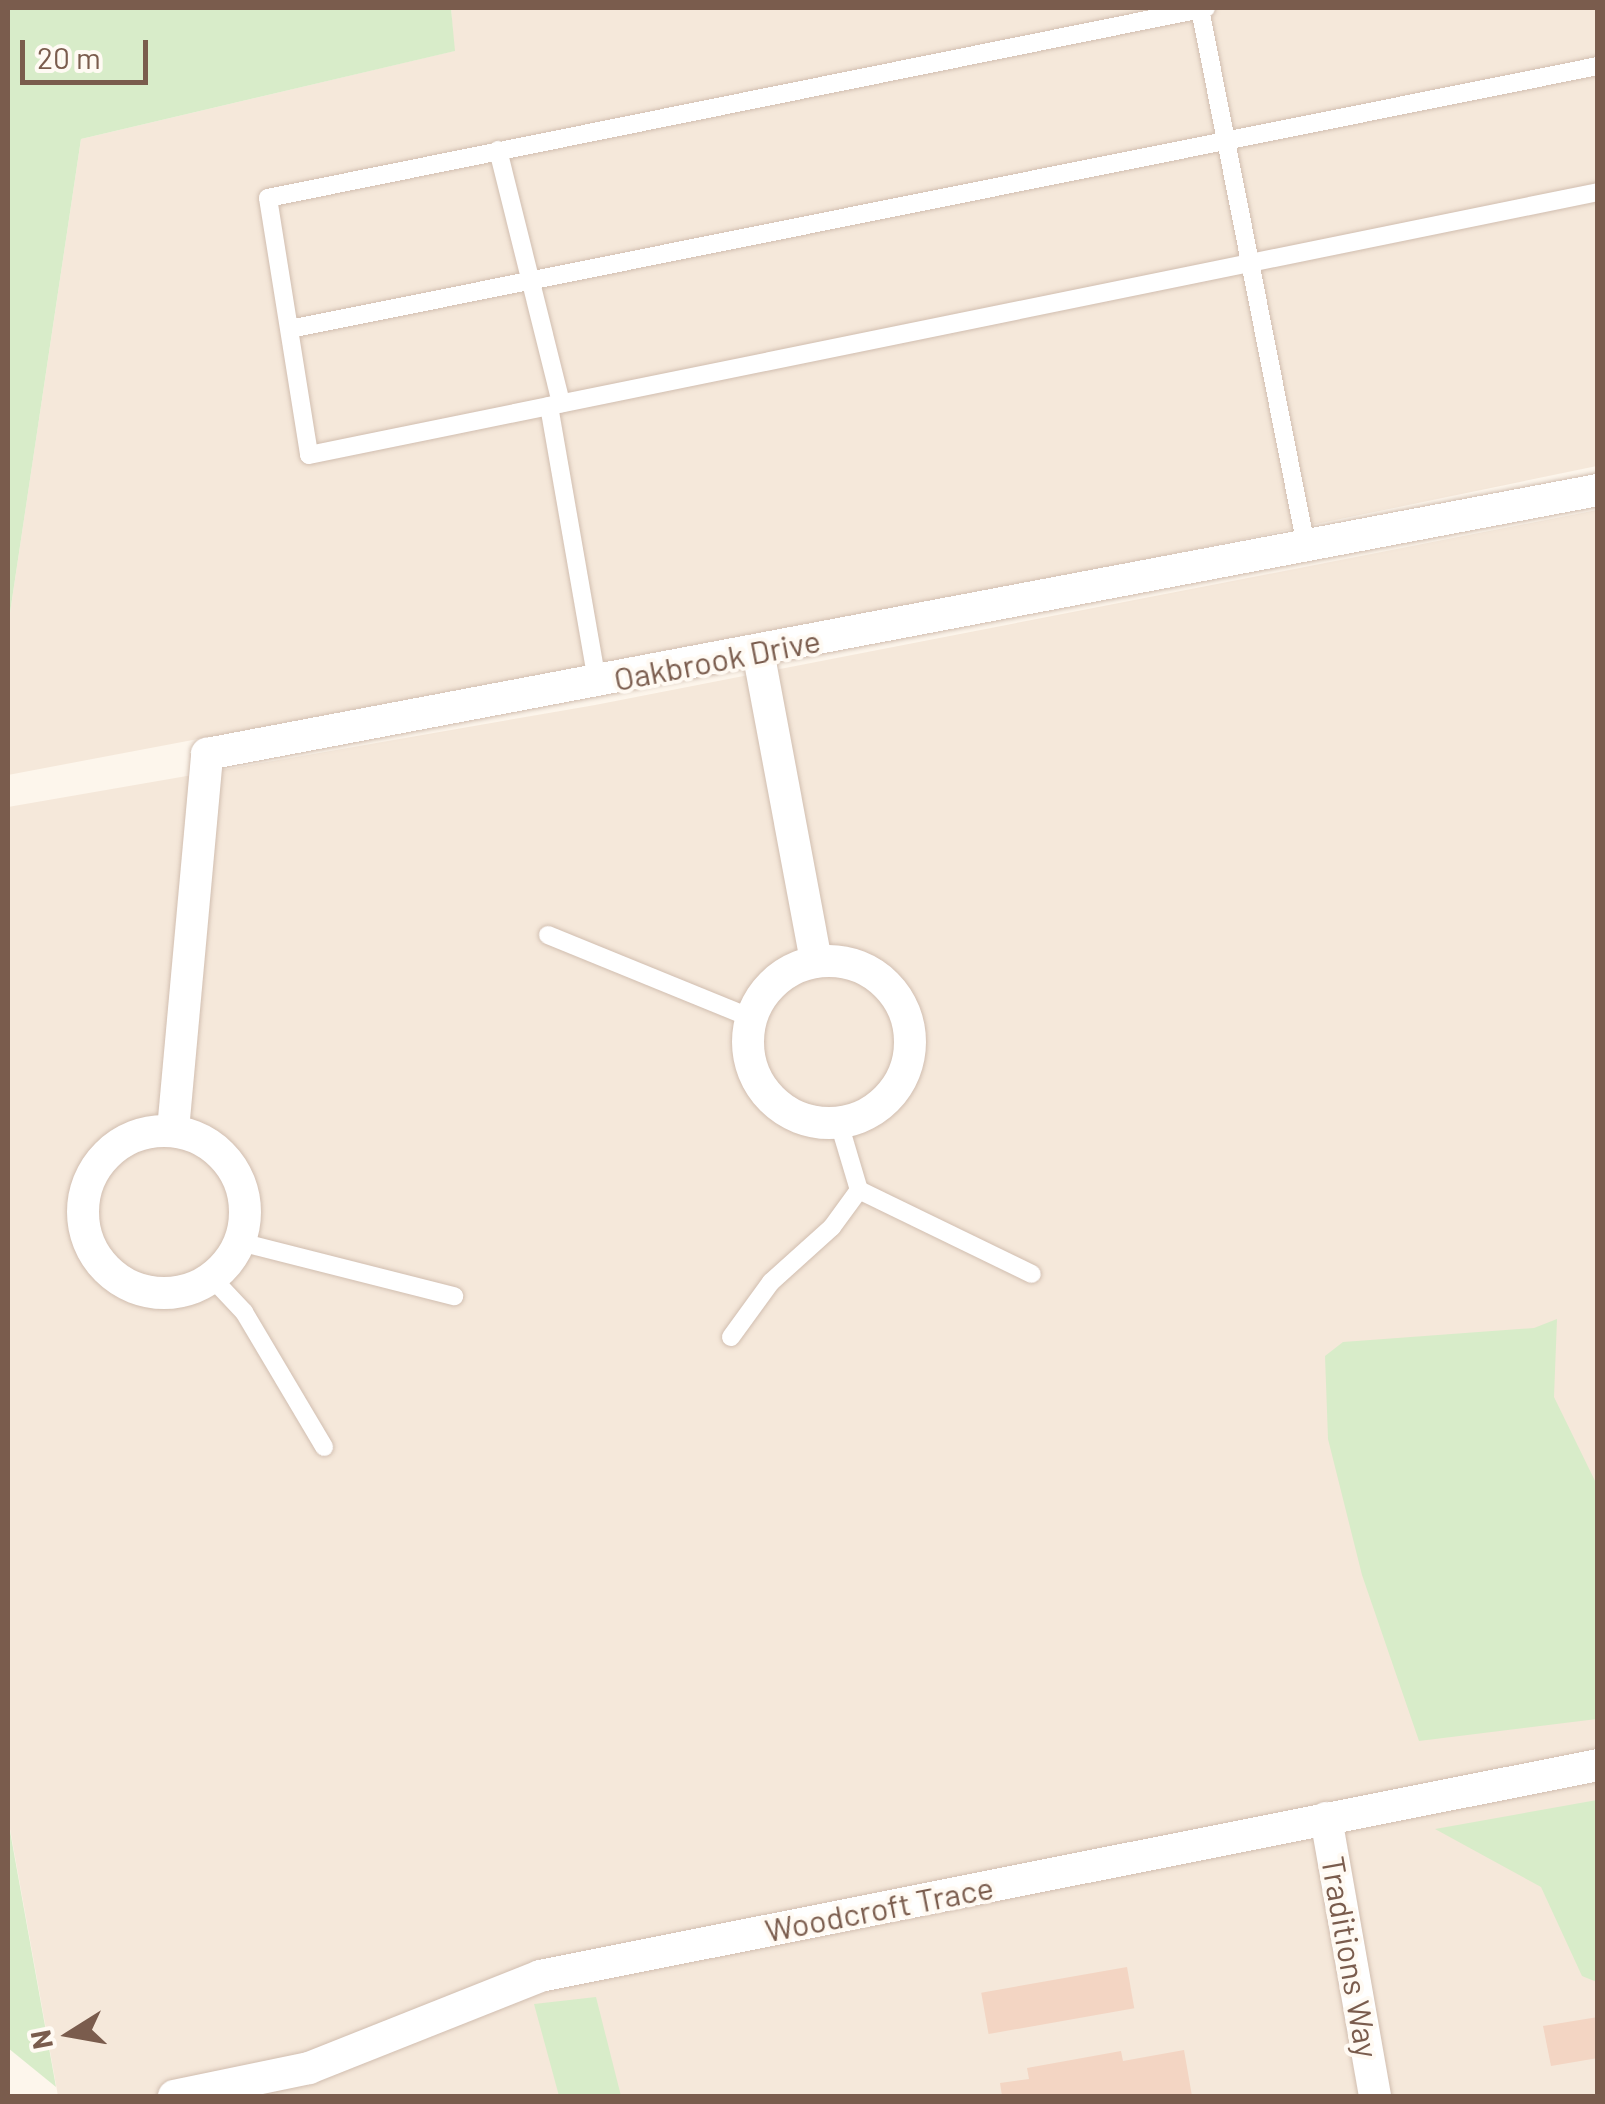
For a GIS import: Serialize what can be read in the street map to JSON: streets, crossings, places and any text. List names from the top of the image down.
{
  "streets": {
    "street": ["Oakbrook Drive", "Woodcroft Trace", "Traditions Way"]
  },
  "crossings": [
    ["Woodcroft Trace", "Traditions Way"]
  ],
  "scale_bar": "20 m",
  "north": "left"
}
